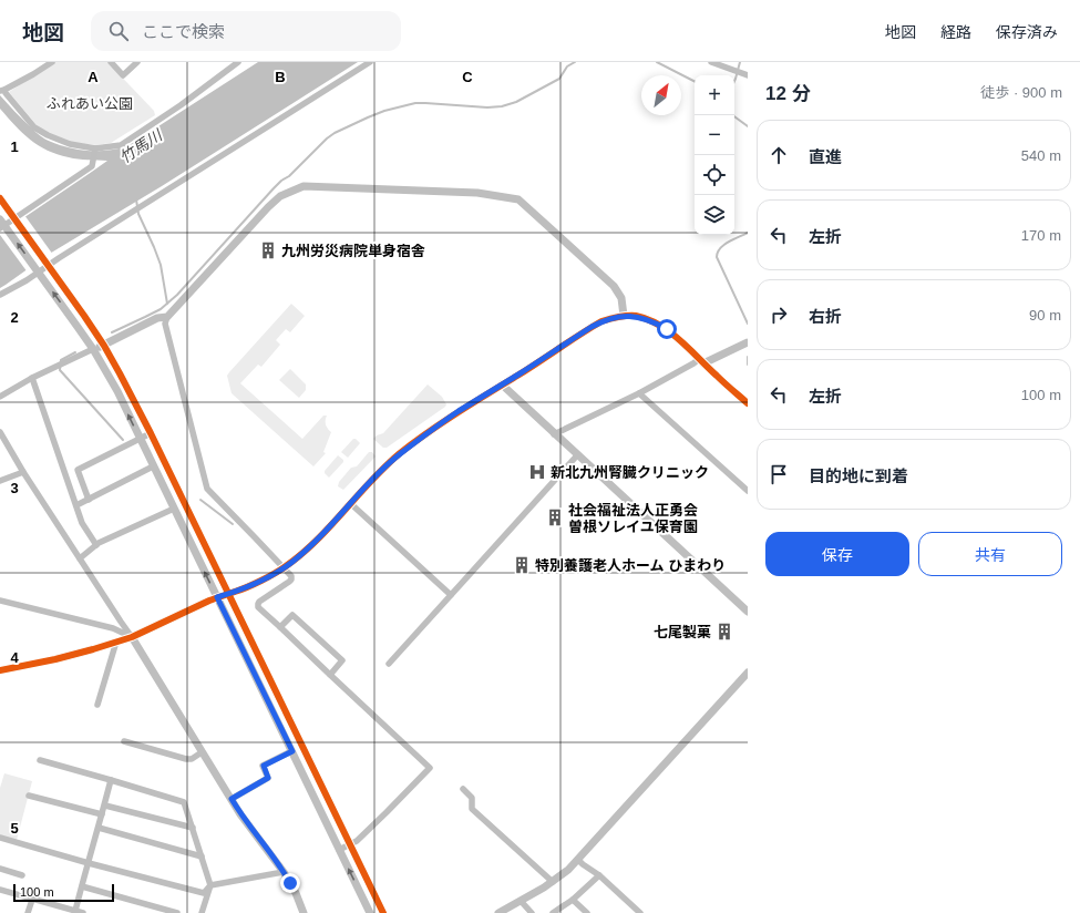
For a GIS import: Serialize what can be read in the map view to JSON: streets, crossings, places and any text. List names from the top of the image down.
{
  "water": ["竹馬川"],
  "parks": ["ふれあい公園"],
  "places": {
    "building": [
      "九州労災病院単身宿舎",
      "社会福祉法人正勇会 曽根ソレイユ保育園",
      "特別養護老人ホーム ひまわり",
      "七尾製菓"
    ],
    "hospital": ["新北九州腎臓クリニック"]
  },
  "scale_bar": "100 m",
  "north": "top right",
  "page": {
    "header": "地図",
    "search": "ここで検索",
    "nav": ["地図", "経路", "保存済み"],
    "heading": ["12 分", "徒歩 · 900 m"],
    "map_buttons": ["+", "−"],
    "list": [
      ["直進", "540 m"],
      ["左折", "170 m"],
      ["右折", "90 m"],
      ["左折", "100 m"],
      "目的地に到着"
    ],
    "buttons": ["保存", "共有"],
    "scale": "100 m"
  },
  "grid": {
    "columns": ["A", "B", "C"],
    "rows": [
      "1",
      "2",
      "3",
      "4",
      "5"
    ]
  }
}
